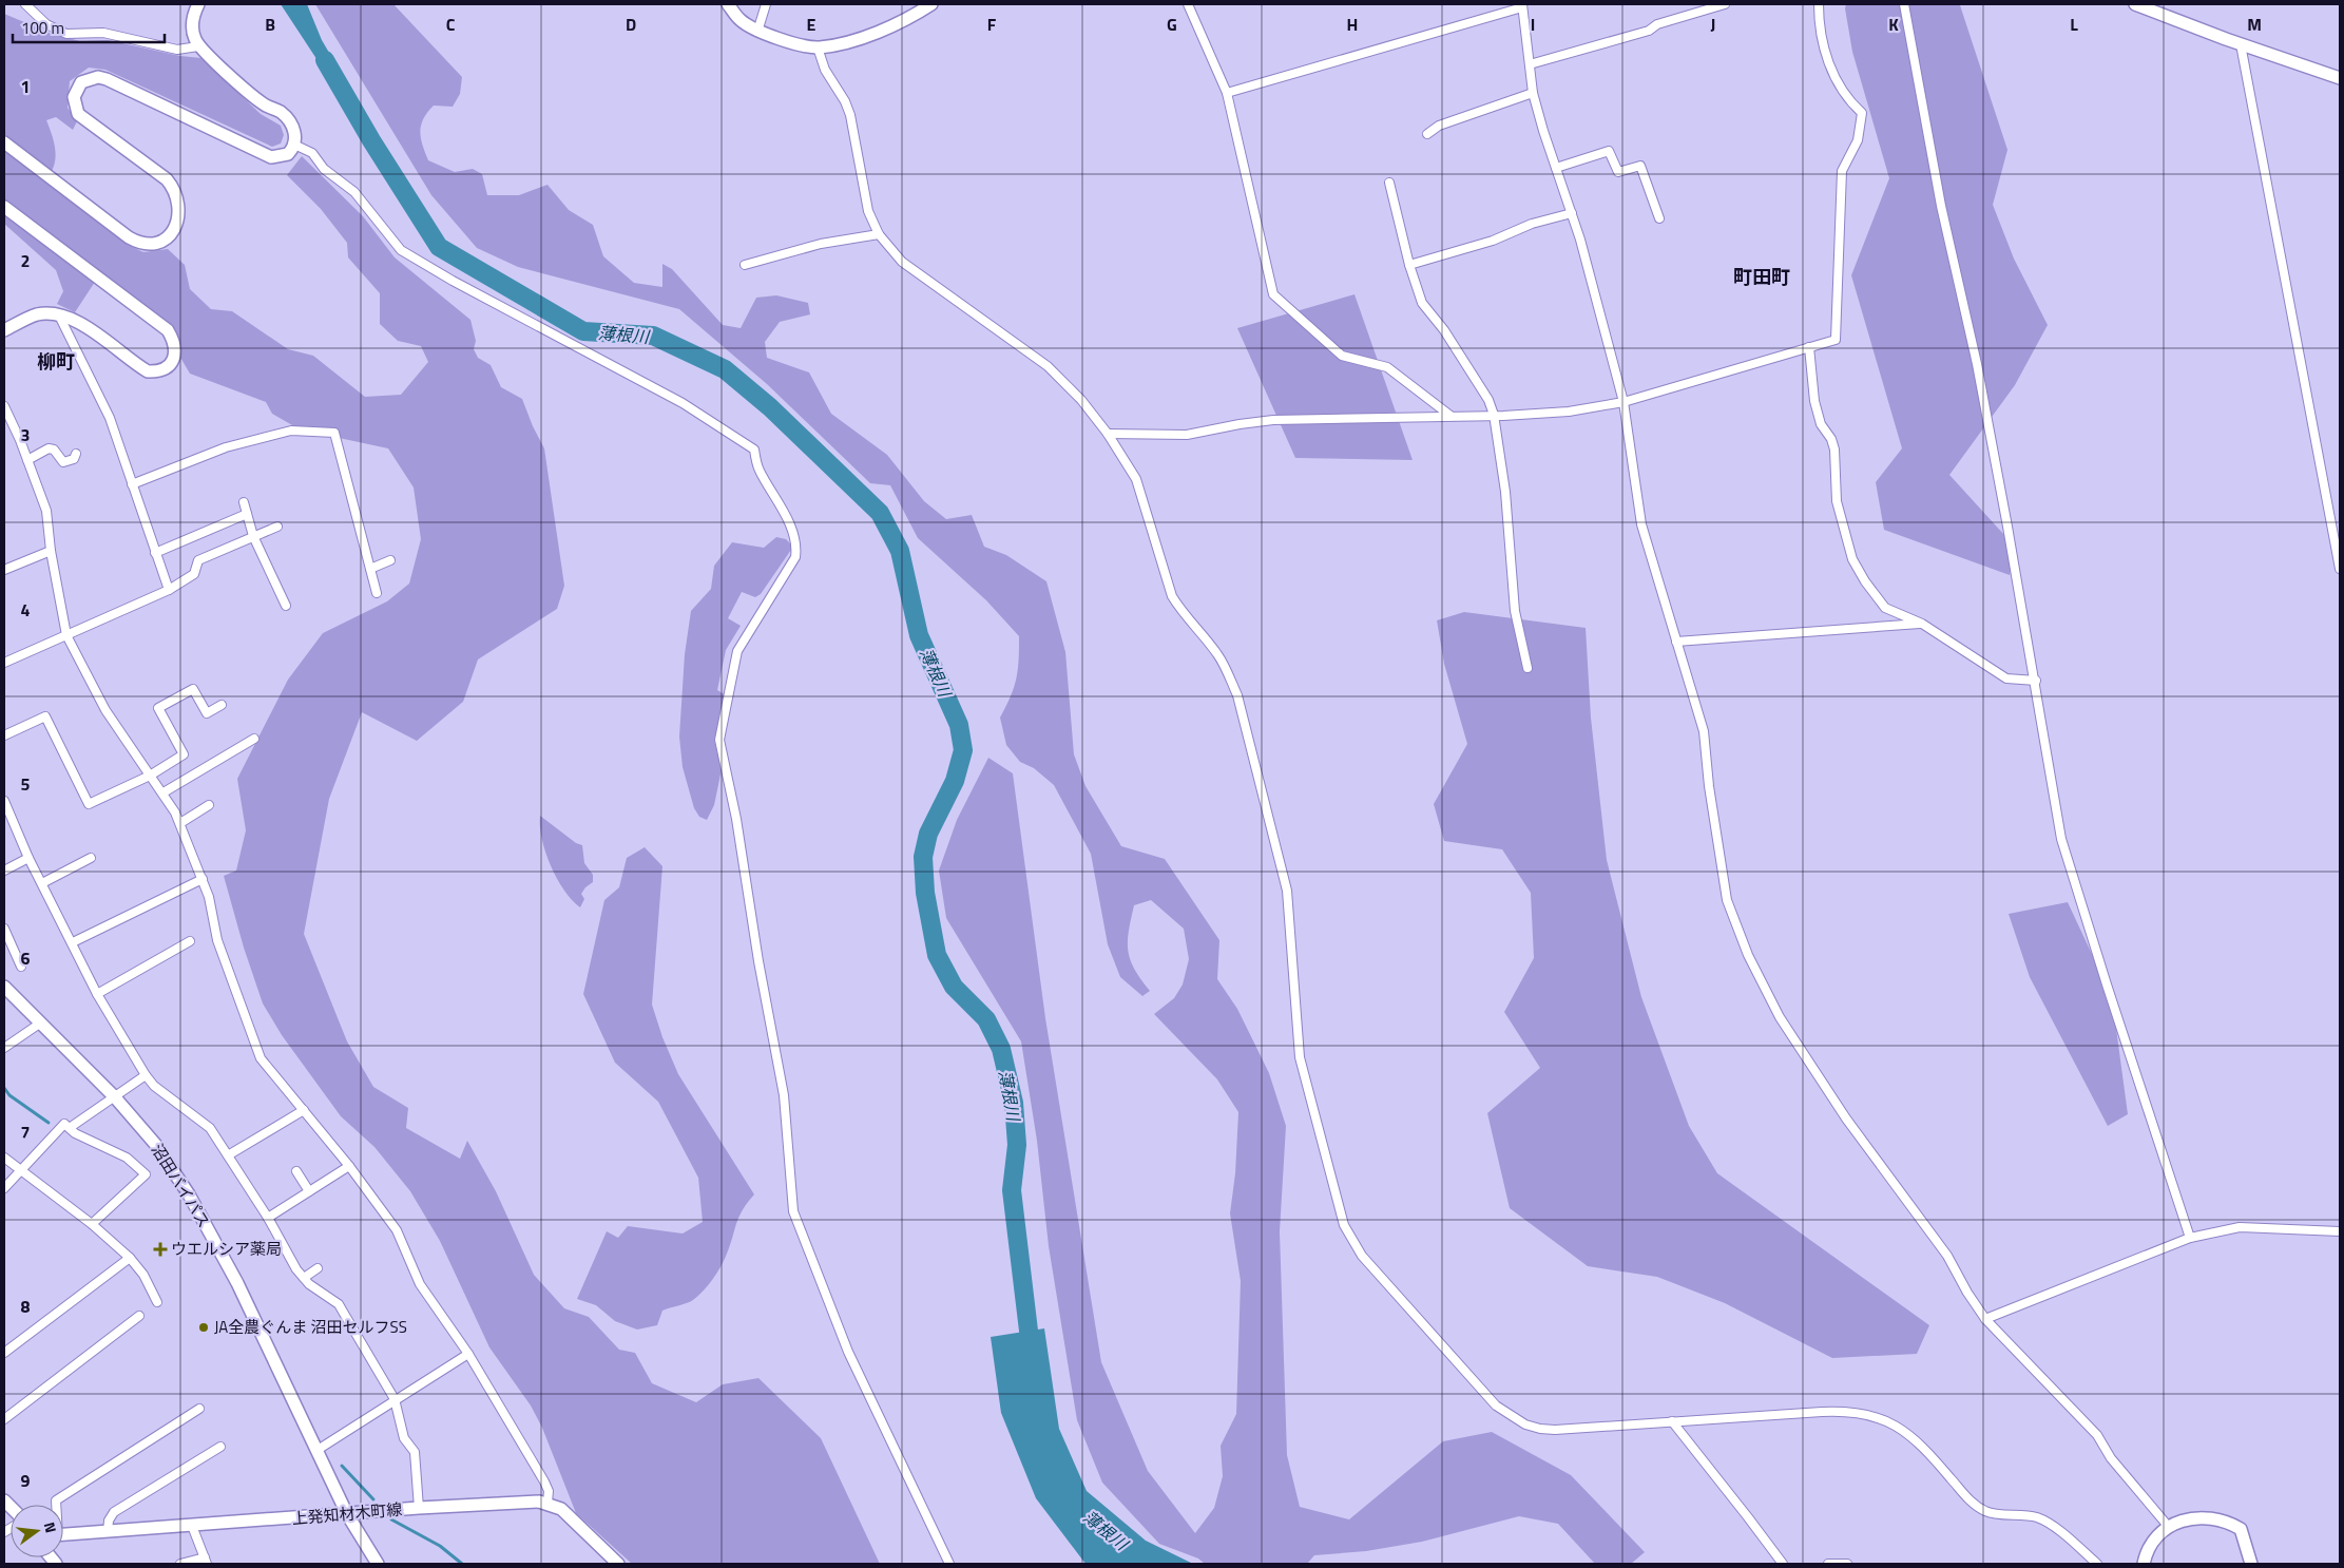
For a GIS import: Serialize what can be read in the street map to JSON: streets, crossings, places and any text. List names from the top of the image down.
{
  "streets": {
    "street": ["沼田バイパス", "上発知材木町線"]
  },
  "crossings": [
    ["沼田バイパス", "上発知材木町線"]
  ],
  "districts": ["町田町", "柳町"],
  "water": ["薄根川"],
  "places": {
    "health": ["ウエルシア薬局"],
    "other": ["JA全農ぐんま 沼田セルフSS"]
  },
  "scale_bar": "100 m",
  "north": "right",
  "grid": {
    "columns": [
      "B",
      "C",
      "D",
      "E",
      "F",
      "G",
      "H",
      "I",
      "J",
      "K",
      "L",
      "M"
    ],
    "rows": [
      "1",
      "2",
      "3",
      "4",
      "5",
      "6",
      "7",
      "8",
      "9"
    ]
  }
}
